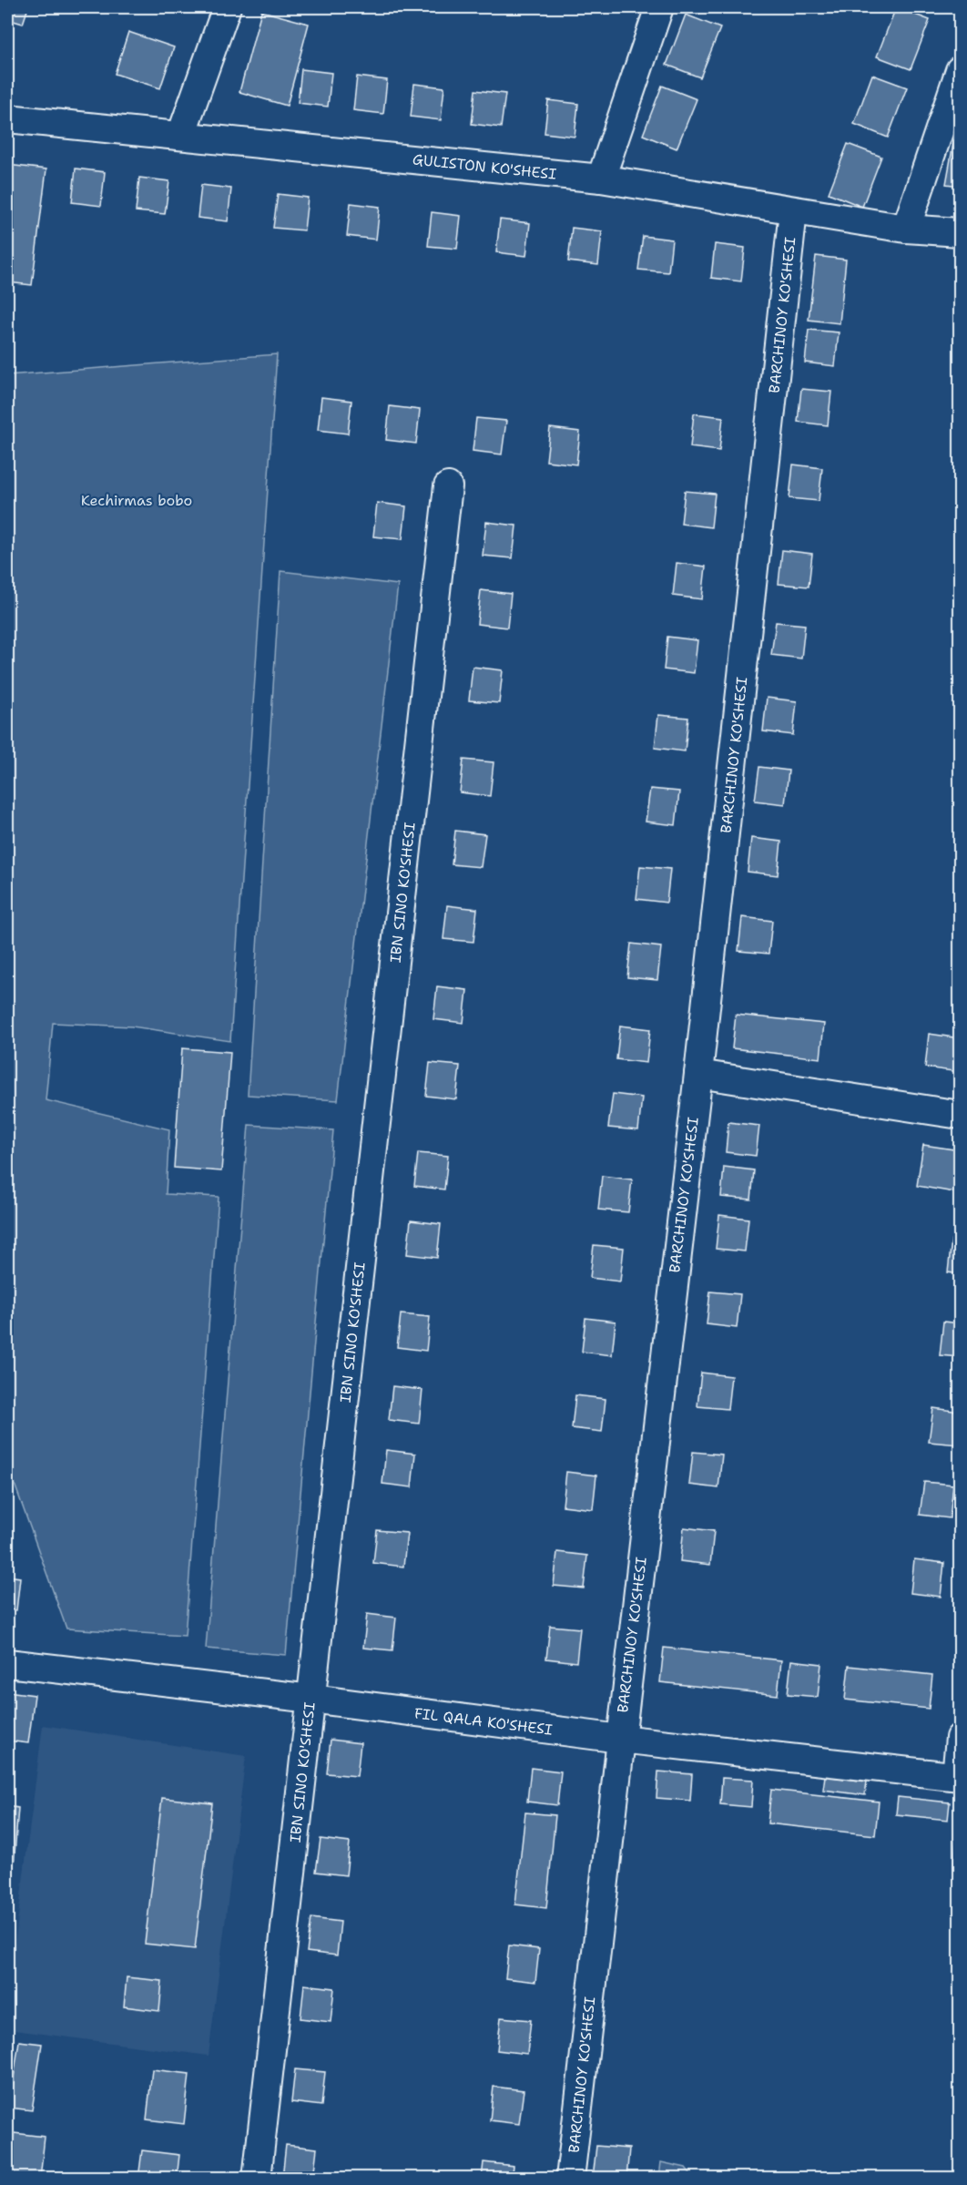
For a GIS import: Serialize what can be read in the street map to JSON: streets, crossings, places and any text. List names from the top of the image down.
{
  "streets": {
    "street": [
      "GULISTON KO'SHESI",
      "BARCHINOY KO'SHESI",
      "IBN SINO KO'SHESI",
      "FIL QALA KO'SHESI"
    ]
  },
  "crossings": [
    ["GULISTON KO'SHESI", "BARCHINOY KO'SHESI"],
    ["BARCHINOY KO'SHESI", "FIL QALA KO'SHESI"],
    ["IBN SINO KO'SHESI", "FIL QALA KO'SHESI"]
  ],
  "parks": ["Kechirmas bobo"]
}
